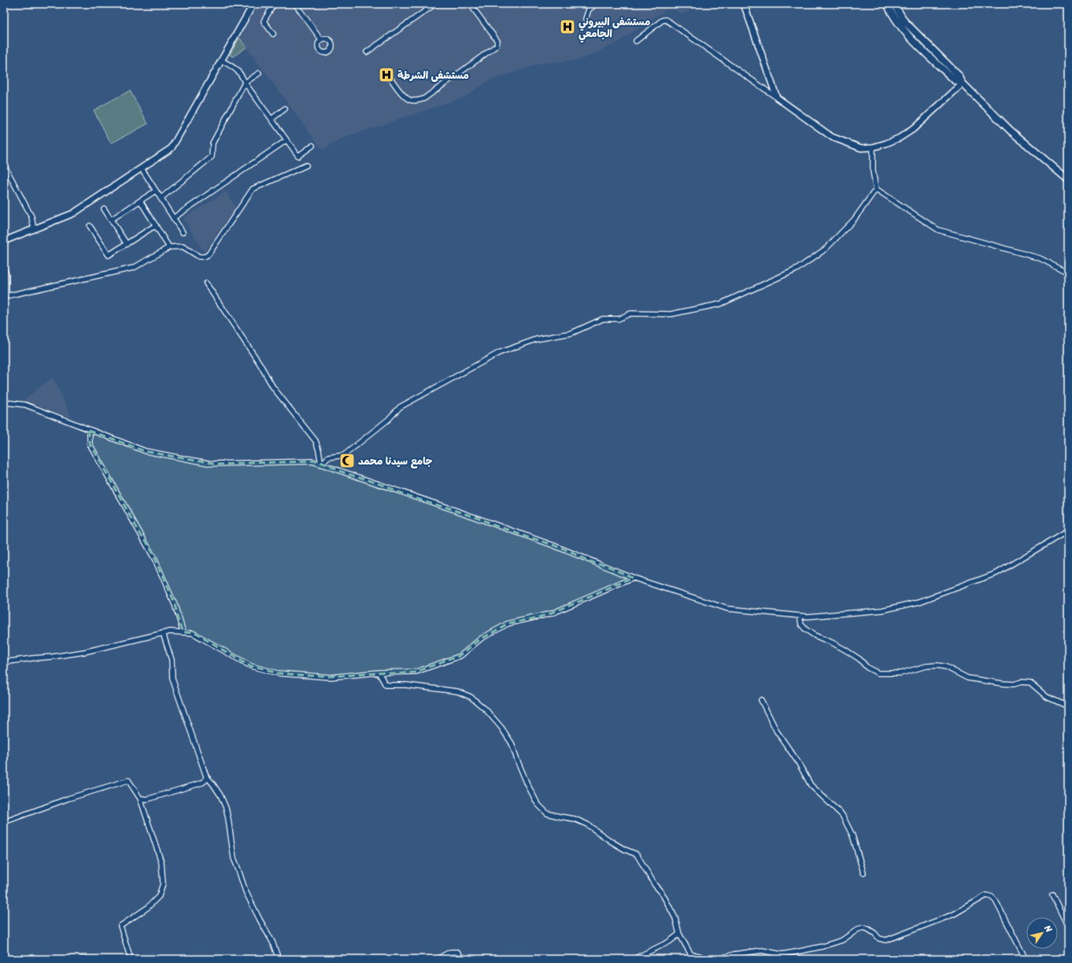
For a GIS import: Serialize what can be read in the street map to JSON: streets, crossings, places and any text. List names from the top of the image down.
{
  "places": {
    "hospital": ["مستشفى البيروني الجامعي", "مستشفى الشرطة"],
    "mosque": ["جامع سيدنا محمد"]
  },
  "north": "top right"
}
